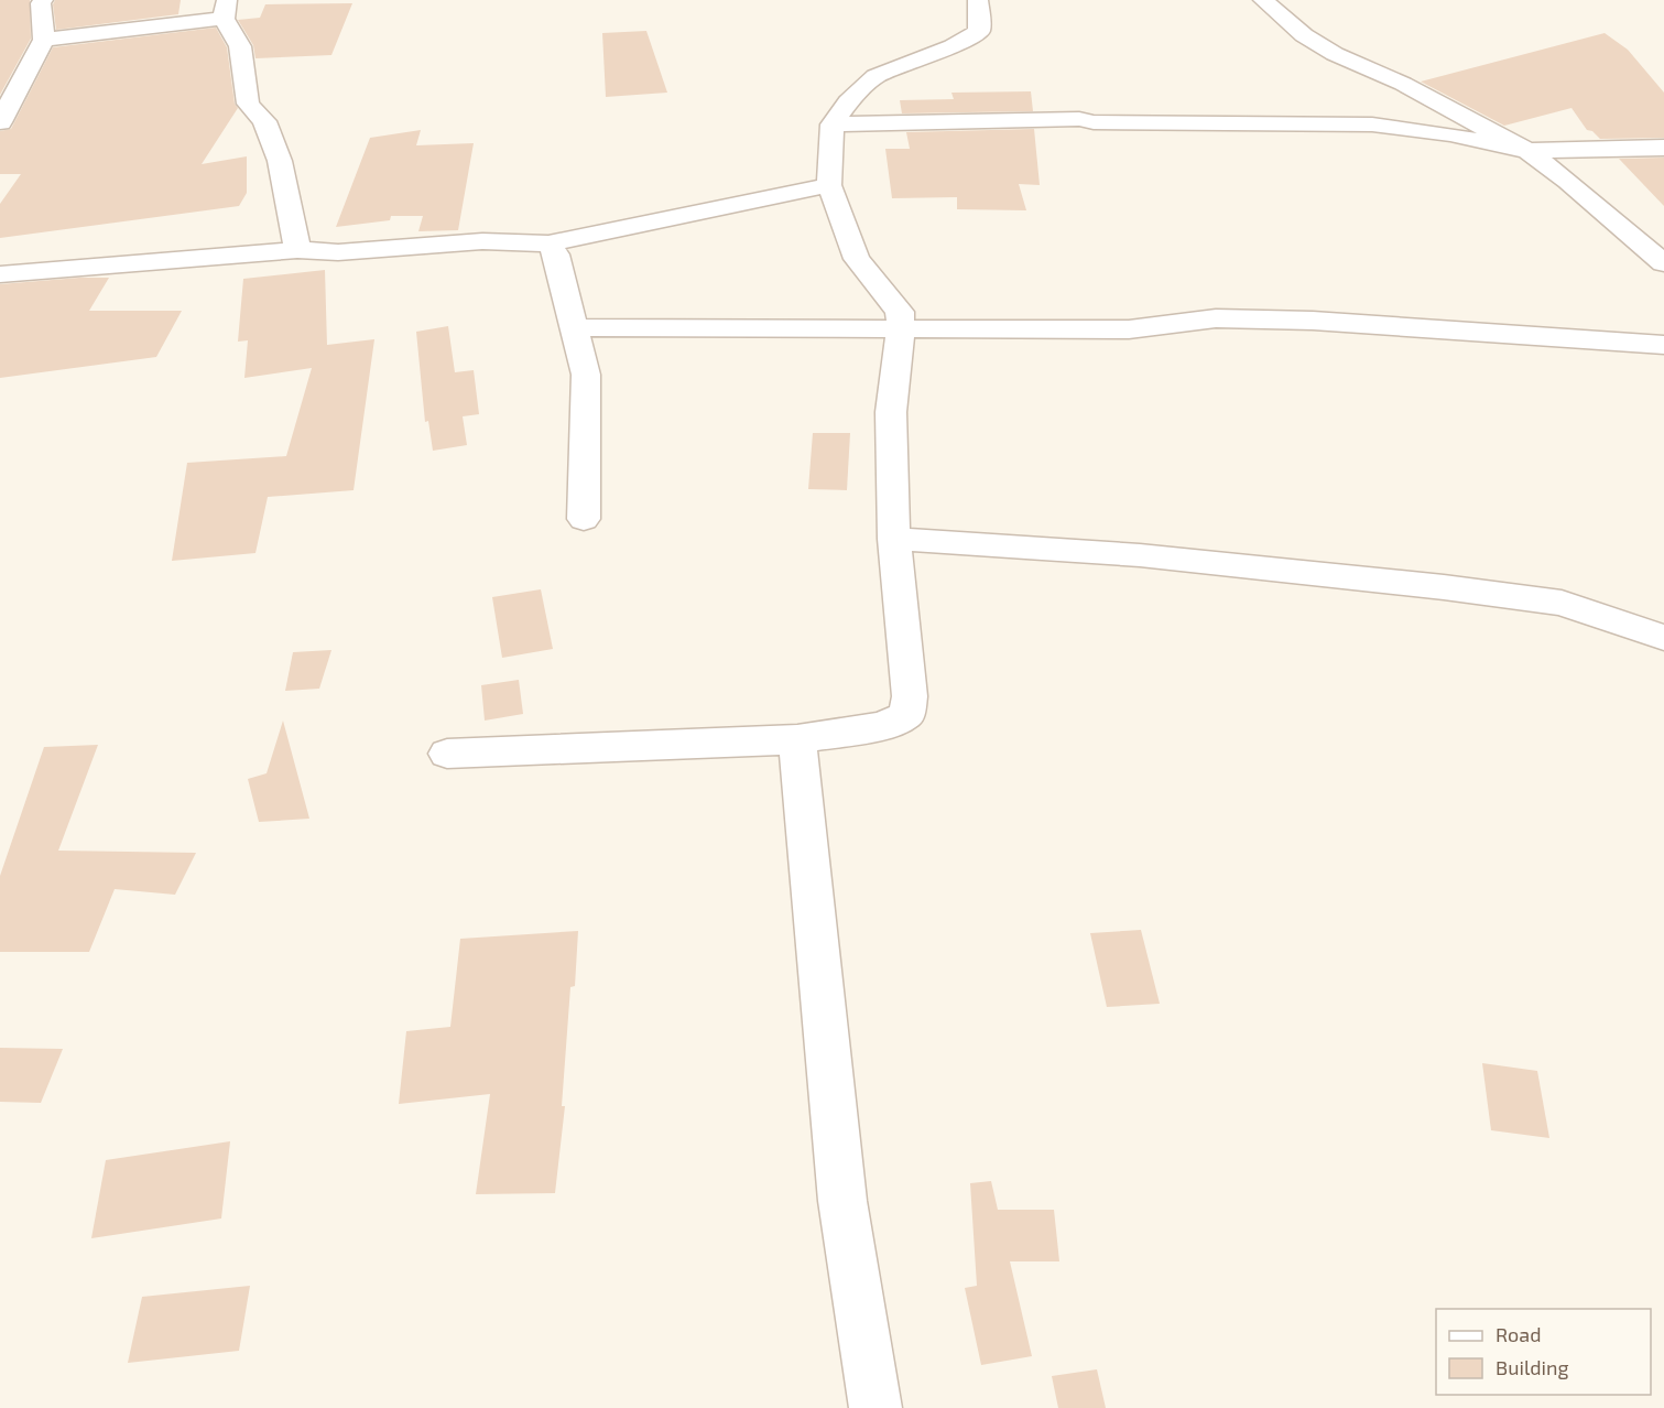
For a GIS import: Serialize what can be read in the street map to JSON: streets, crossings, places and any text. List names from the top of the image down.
{
  "legend": ["Road", "Building"]
}
